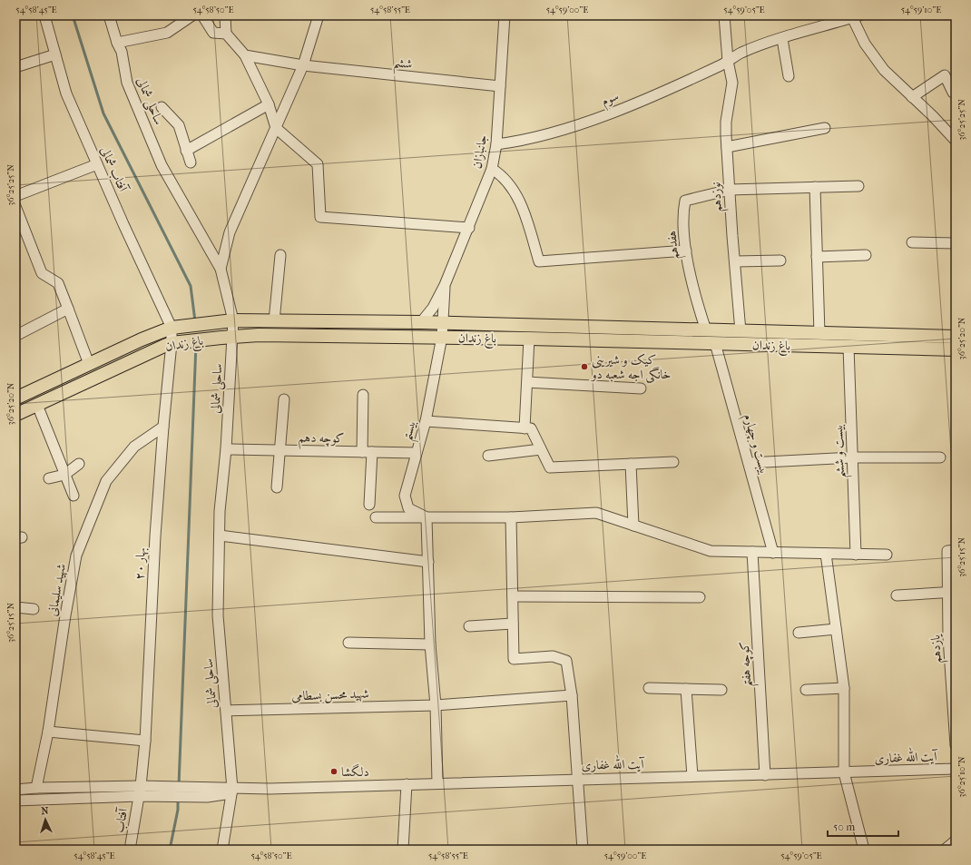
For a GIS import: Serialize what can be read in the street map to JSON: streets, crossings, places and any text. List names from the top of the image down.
{
  "streets": {
    "main road": ["باغ زندان"],
    "street": [
      "ششم",
      "سوم",
      "ساحلی شمالی",
      "جانبازان",
      "آفتاب شمالی",
      "نوزدهم",
      "هفدهم",
      "بیستم",
      "کوچه دهم",
      "بیست و چهارم",
      "بیست و ششم",
      "بهار ۲۰",
      "شهید سلیمانی",
      "یازدهم",
      "کوچه هفتم",
      "شهید محسن بسطامی",
      "آیت الله غفاری",
      "آفتاب"
    ]
  },
  "crossings": [
    ["ششم", "جانبازان"],
    ["سوم", "جانبازان"],
    ["سوم", "نوزدهم"],
    ["ساحلی شمالی", "باغ زندان"],
    ["ساحلی شمالی", "کوچه دهم"],
    ["ساحلی شمالی", "شهید محسن بسطامی"],
    ["ساحلی شمالی", "آیت الله غفاری"],
    ["جانبازان", "باغ زندان"],
    ["جانبازان", "بیستم"],
    ["آفتاب شمالی", "باغ زندان"],
    ["آفتاب شمالی", "بهار ۲۰"],
    ["نوزدهم", "هفدهم"],
    ["نوزدهم", "باغ زندان"],
    ["هفدهم", "باغ زندان"],
    ["باغ زندان", "بیستم"],
    ["باغ زندان", "بیست و چهارم"],
    ["باغ زندان", "بیست و ششم"],
    ["باغ زندان", "بهار ۲۰"],
    ["بیستم", "کوچه دهم"],
    ["بهار ۲۰", "شهید سلیمانی"],
    ["بهار ۲۰", "آفتاب"],
    ["کوچه هفتم", "آیت الله غفاری"]
  ],
  "places": ["کیک و شیرینی خانگی اجه شعبه دو", "دلگشا"],
  "scale_bar": "50 m",
  "north": "top",
  "coordinates": [
    "54°58'45\"E",
    "54°58'50\"E",
    "54°58'55\"E",
    "54°59'00\"E",
    "54°59'05\"E",
    "54°59'10\"E",
    "36°25'25\"N",
    "36°25'20\"N",
    "36°25'15\"N",
    "36°25'10\"N"
  ]
}
